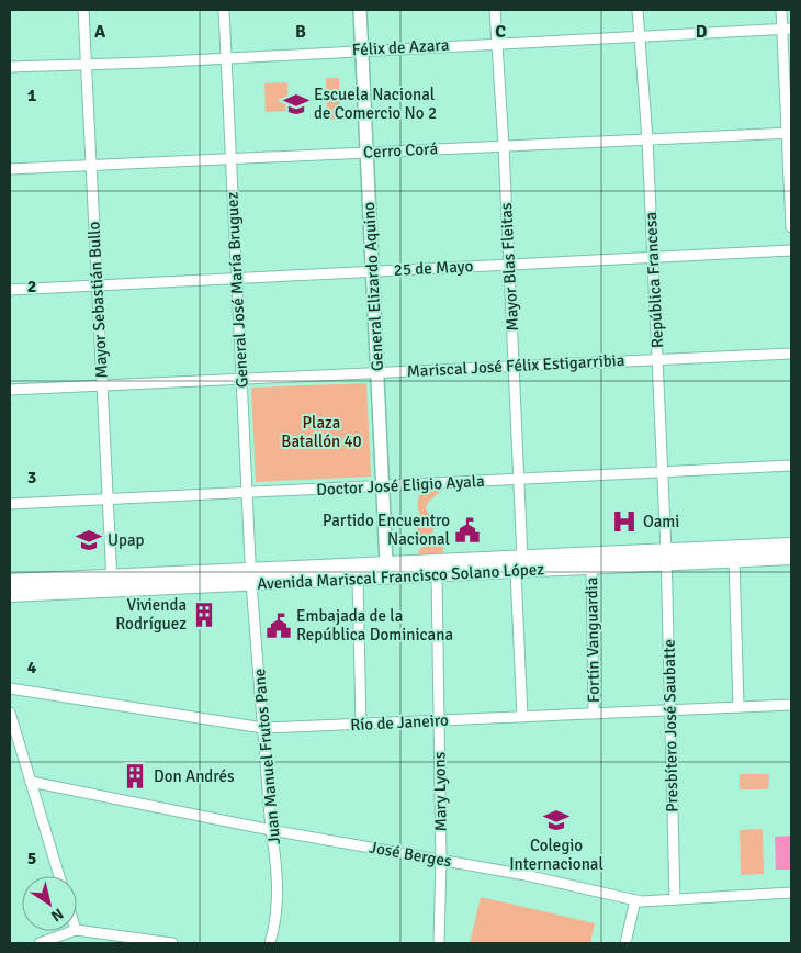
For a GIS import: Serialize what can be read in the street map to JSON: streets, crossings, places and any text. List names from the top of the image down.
{
  "streets": {
    "highway": ["Avenida Mariscal Francisco Solano López"],
    "main road": ["General Elizardo Aquino"],
    "street": [
      "Félix de Azara",
      "Cerro Corá",
      "Mayor Blas Fleitas",
      "25 de Mayo",
      "República Francesa",
      "General José María Bruguez",
      "Mayor Sebastián Bullo",
      "Mariscal José Félix Estigarribia",
      "Doctor José Eligio Ayala",
      "Fortín Vanguardia",
      "Río de Janeiro",
      "Presbítero José Saubatte",
      "Juan Manuel Frutos Pane",
      "Mary Lyons",
      "José Berges"
    ]
  },
  "crossings": [
    ["Félix de Azara", "Mayor Blas Fleitas"],
    ["Félix de Azara", "República Francesa"],
    ["Félix de Azara", "General Elizardo Aquino"],
    ["Félix de Azara", "General José María Bruguez"],
    ["Félix de Azara", "Mayor Sebastián Bullo"],
    ["Cerro Corá", "Mayor Blas Fleitas"],
    ["Cerro Corá", "República Francesa"],
    ["Cerro Corá", "General Elizardo Aquino"],
    ["Cerro Corá", "General José María Bruguez"],
    ["Cerro Corá", "Mayor Sebastián Bullo"],
    ["Mayor Blas Fleitas", "25 de Mayo"],
    ["Mayor Blas Fleitas", "Mariscal José Félix Estigarribia"],
    ["Mayor Blas Fleitas", "Doctor José Eligio Ayala"],
    ["Mayor Blas Fleitas", "Avenida Mariscal Francisco Solano López"],
    ["Mayor Blas Fleitas", "Río de Janeiro"],
    ["25 de Mayo", "República Francesa"],
    ["25 de Mayo", "General Elizardo Aquino"],
    ["25 de Mayo", "General José María Bruguez"],
    ["25 de Mayo", "Mayor Sebastián Bullo"],
    ["República Francesa", "Mariscal José Félix Estigarribia"],
    ["República Francesa", "Doctor José Eligio Ayala"],
    ["República Francesa", "Avenida Mariscal Francisco Solano López"],
    ["República Francesa", "Presbítero José Saubatte"],
    ["General Elizardo Aquino", "Mariscal José Félix Estigarribia"],
    ["General Elizardo Aquino", "Doctor José Eligio Ayala"],
    ["General Elizardo Aquino", "Avenida Mariscal Francisco Solano López"],
    ["General José María Bruguez", "Mariscal José Félix Estigarribia"],
    ["General José María Bruguez", "Doctor José Eligio Ayala"],
    ["General José María Bruguez", "Avenida Mariscal Francisco Solano López"],
    ["General José María Bruguez", "Juan Manuel Frutos Pane"],
    ["Mayor Sebastián Bullo", "Mariscal José Félix Estigarribia"],
    ["Mayor Sebastián Bullo", "Doctor José Eligio Ayala"],
    ["Mayor Sebastián Bullo", "Avenida Mariscal Francisco Solano López"],
    ["Avenida Mariscal Francisco Solano López", "Fortín Vanguardia"],
    ["Avenida Mariscal Francisco Solano López", "Presbítero José Saubatte"],
    ["Avenida Mariscal Francisco Solano López", "Juan Manuel Frutos Pane"],
    ["Avenida Mariscal Francisco Solano López", "Mary Lyons"],
    ["Fortín Vanguardia", "Río de Janeiro"],
    ["Río de Janeiro", "Presbítero José Saubatte"],
    ["Río de Janeiro", "Juan Manuel Frutos Pane"],
    ["Río de Janeiro", "Mary Lyons"],
    ["Presbítero José Saubatte", "José Berges"],
    ["Juan Manuel Frutos Pane", "José Berges"],
    ["Mary Lyons", "José Berges"]
  ],
  "parks": ["Plaza Batallón 40"],
  "places": {
    "school or university": ["Escuela Nacional de Comercio No 2", "Upap", "Colegio Internacional"],
    "hospital": ["Oami"],
    "public building": ["Partido Encuentro Nacional", "Embajada de la República Dominicana"],
    "building": ["Vivienda Rodríguez", "Don Andrés"]
  },
  "north": "bottom right",
  "grid": {
    "columns": [
      "A",
      "B",
      "C",
      "D"
    ],
    "rows": [
      "1",
      "2",
      "3",
      "4",
      "5"
    ]
  }
}
